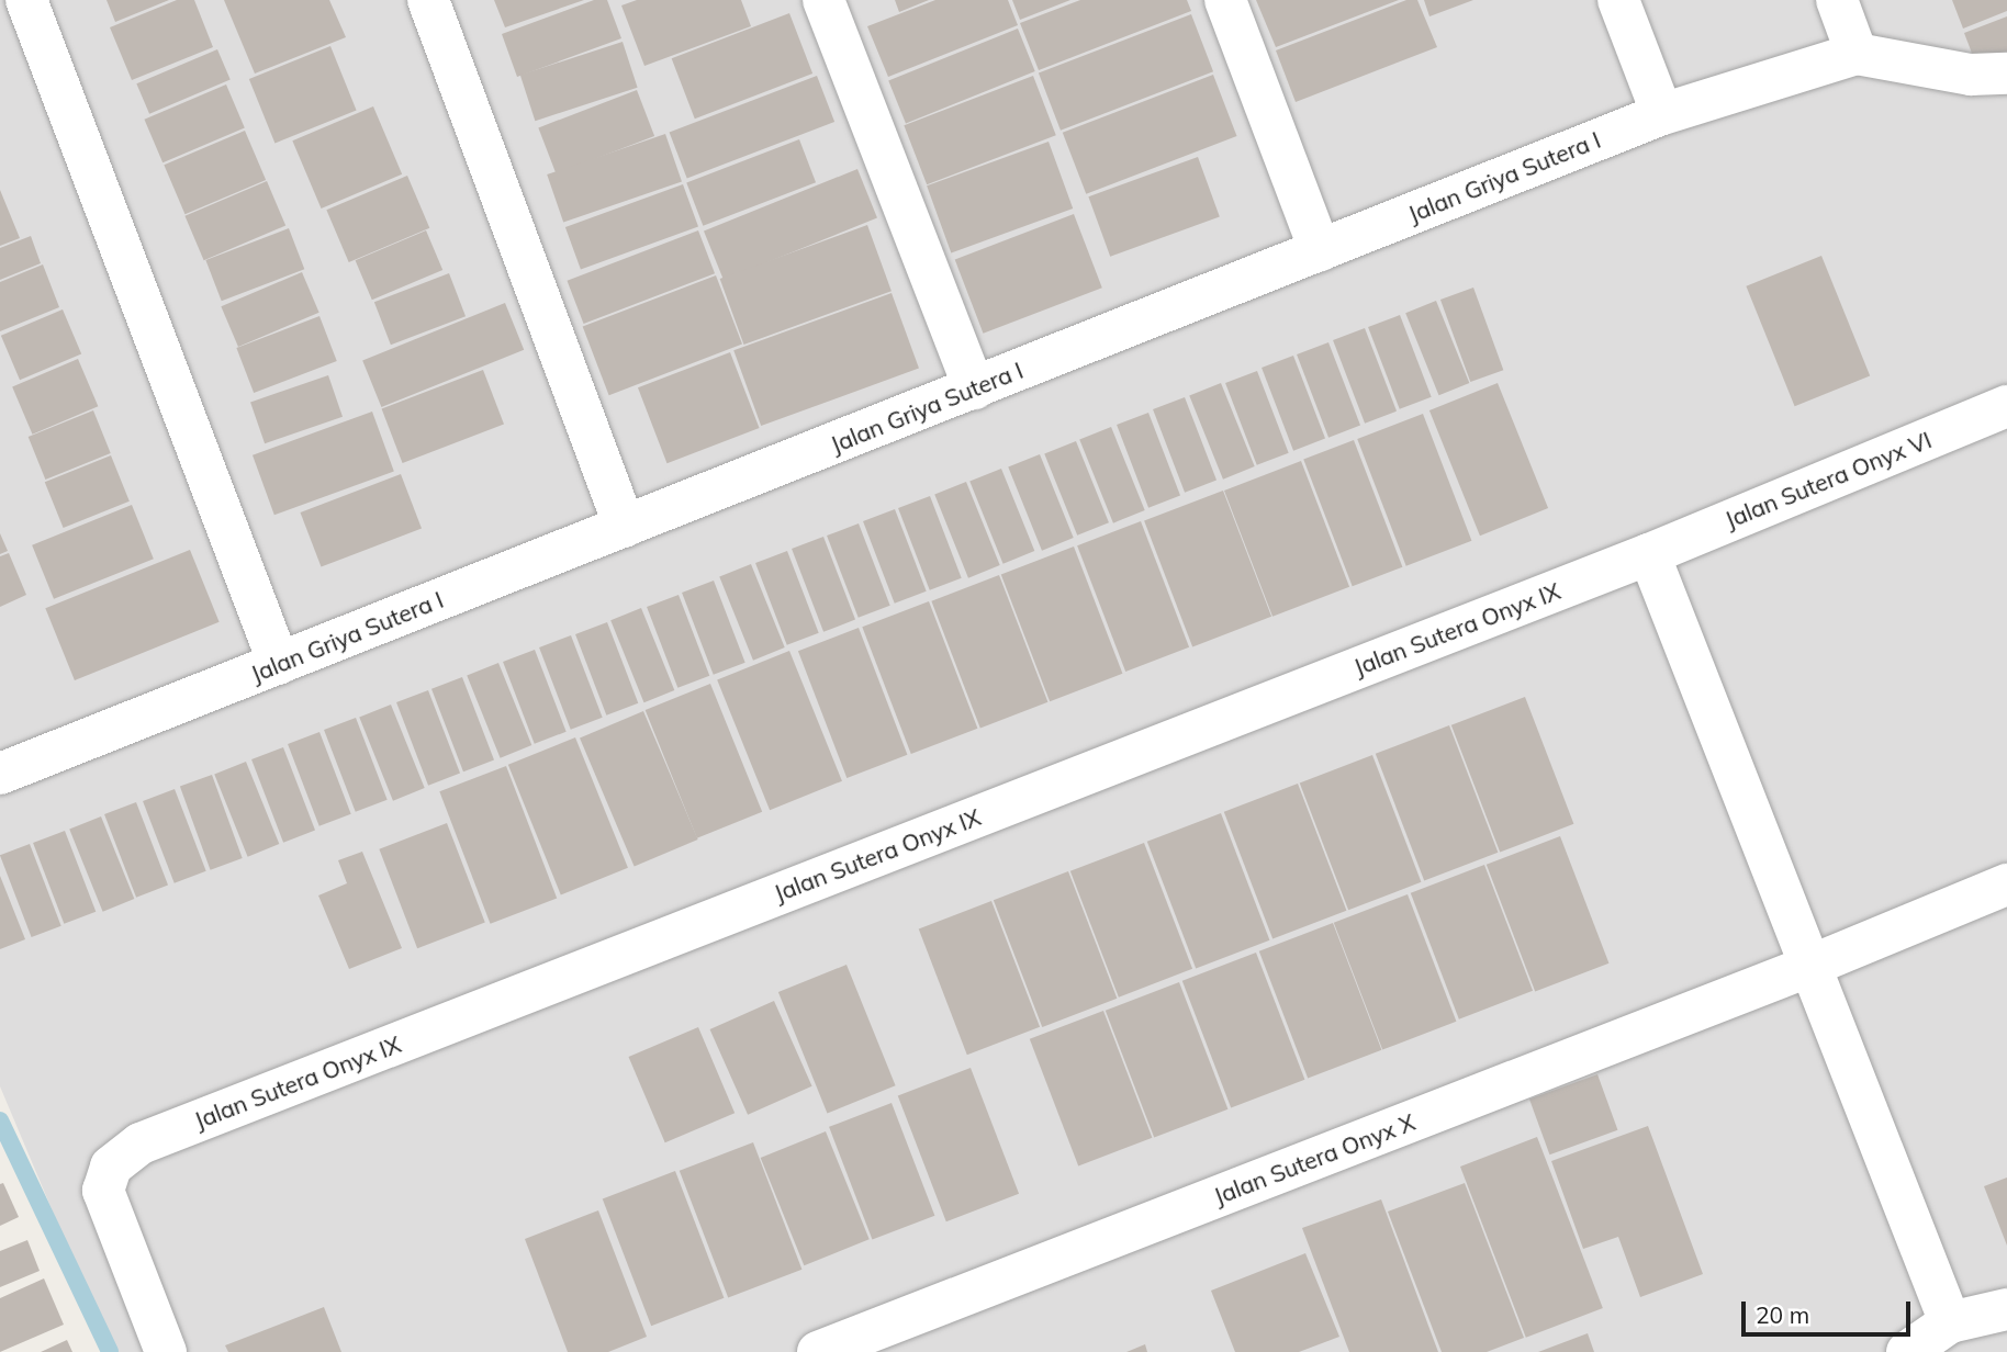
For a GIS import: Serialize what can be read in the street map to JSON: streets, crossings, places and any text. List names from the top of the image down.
{
  "streets": {
    "street": [
      "Jalan Griya Sutera I",
      "Jalan Sutera Onyx VI",
      "Jalan Sutera Onyx IX",
      "Jalan Sutera Onyx X"
    ]
  },
  "crossings": [
    ["Jalan Sutera Onyx VI", "Jalan Sutera Onyx IX"]
  ],
  "scale_bar": "20 m"
}
